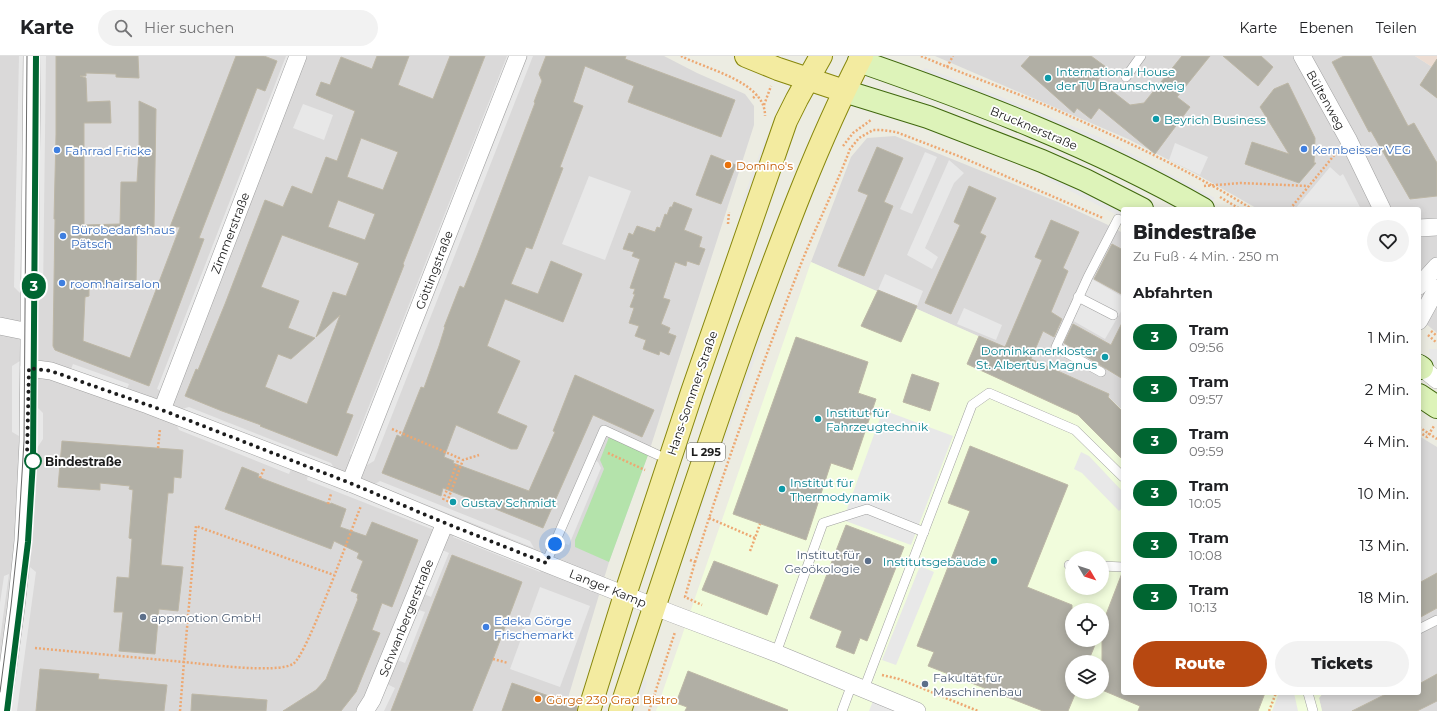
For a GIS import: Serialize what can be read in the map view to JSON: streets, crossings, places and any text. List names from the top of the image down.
{
  "streets": {
    "main road": ["Brucknerstraße", "Hans-Sommer-Straße", "L 295"],
    "street": [
      "Bültenweg",
      "Zimmerstraße",
      "Göttingstraße",
      "Langer Kamp",
      "Schwanbergerstraße"
    ]
  },
  "crossings": [
    ["Zimmerstraße", "Langer Kamp"],
    ["Göttingstraße", "Langer Kamp"],
    ["Hans-Sommer-Straße", "L 295"],
    ["Hans-Sommer-Straße", "Langer Kamp"],
    ["L 295", "Langer Kamp"],
    ["Langer Kamp", "Schwanbergerstraße"]
  ],
  "places": [
    "International House der TU Braunschweig",
    "Beyrich Business",
    "Kernbeisser VEG",
    "Fahrrad Fricke",
    "Domino's",
    "Bürobedarfshaus Pätsch",
    "room.hairsalon",
    "Dominkanerkloster St. Albertus Magnus",
    "Institut für Fahrzeugtechnik",
    "Bindestraße",
    "Institut für Thermodynamik",
    "Gustav Schmidt",
    "Institut für Geoökologie",
    "Institutsgebäude",
    "appmotion GmbH",
    "Edeka Görge Frischemarkt",
    "Fakultät für Maschinenbau",
    "Görge 230 Grad Bistro"
  ],
  "lines": ["tram line 3"],
  "north": "bottom right",
  "page": {
    "header": "Karte",
    "search": "Hier suchen",
    "nav": ["Karte", "Ebenen", "Teilen"],
    "on_map": "3",
    "heading": [
      ["Bindestraße", "Zu Fuß · 4 Min. · 250 m"],
      "Abfahrten"
    ],
    "list": [
      {
        "mark": "3",
        "name": "Tram",
        "note": "09:56",
        "value": "1 Min."
      },
      {
        "mark": "3",
        "name": "Tram",
        "note": "09:57",
        "value": "2 Min."
      },
      {
        "mark": "3",
        "name": "Tram",
        "note": "09:59",
        "value": "4 Min."
      },
      {
        "mark": "3",
        "name": "Tram",
        "note": "10:05",
        "value": "10 Min."
      },
      {
        "mark": "3",
        "name": "Tram",
        "note": "10:08",
        "value": "13 Min."
      },
      {
        "mark": "3",
        "name": "Tram",
        "note": "10:13",
        "value": "18 Min."
      }
    ],
    "buttons": ["Route", "Tickets"]
  }
}
